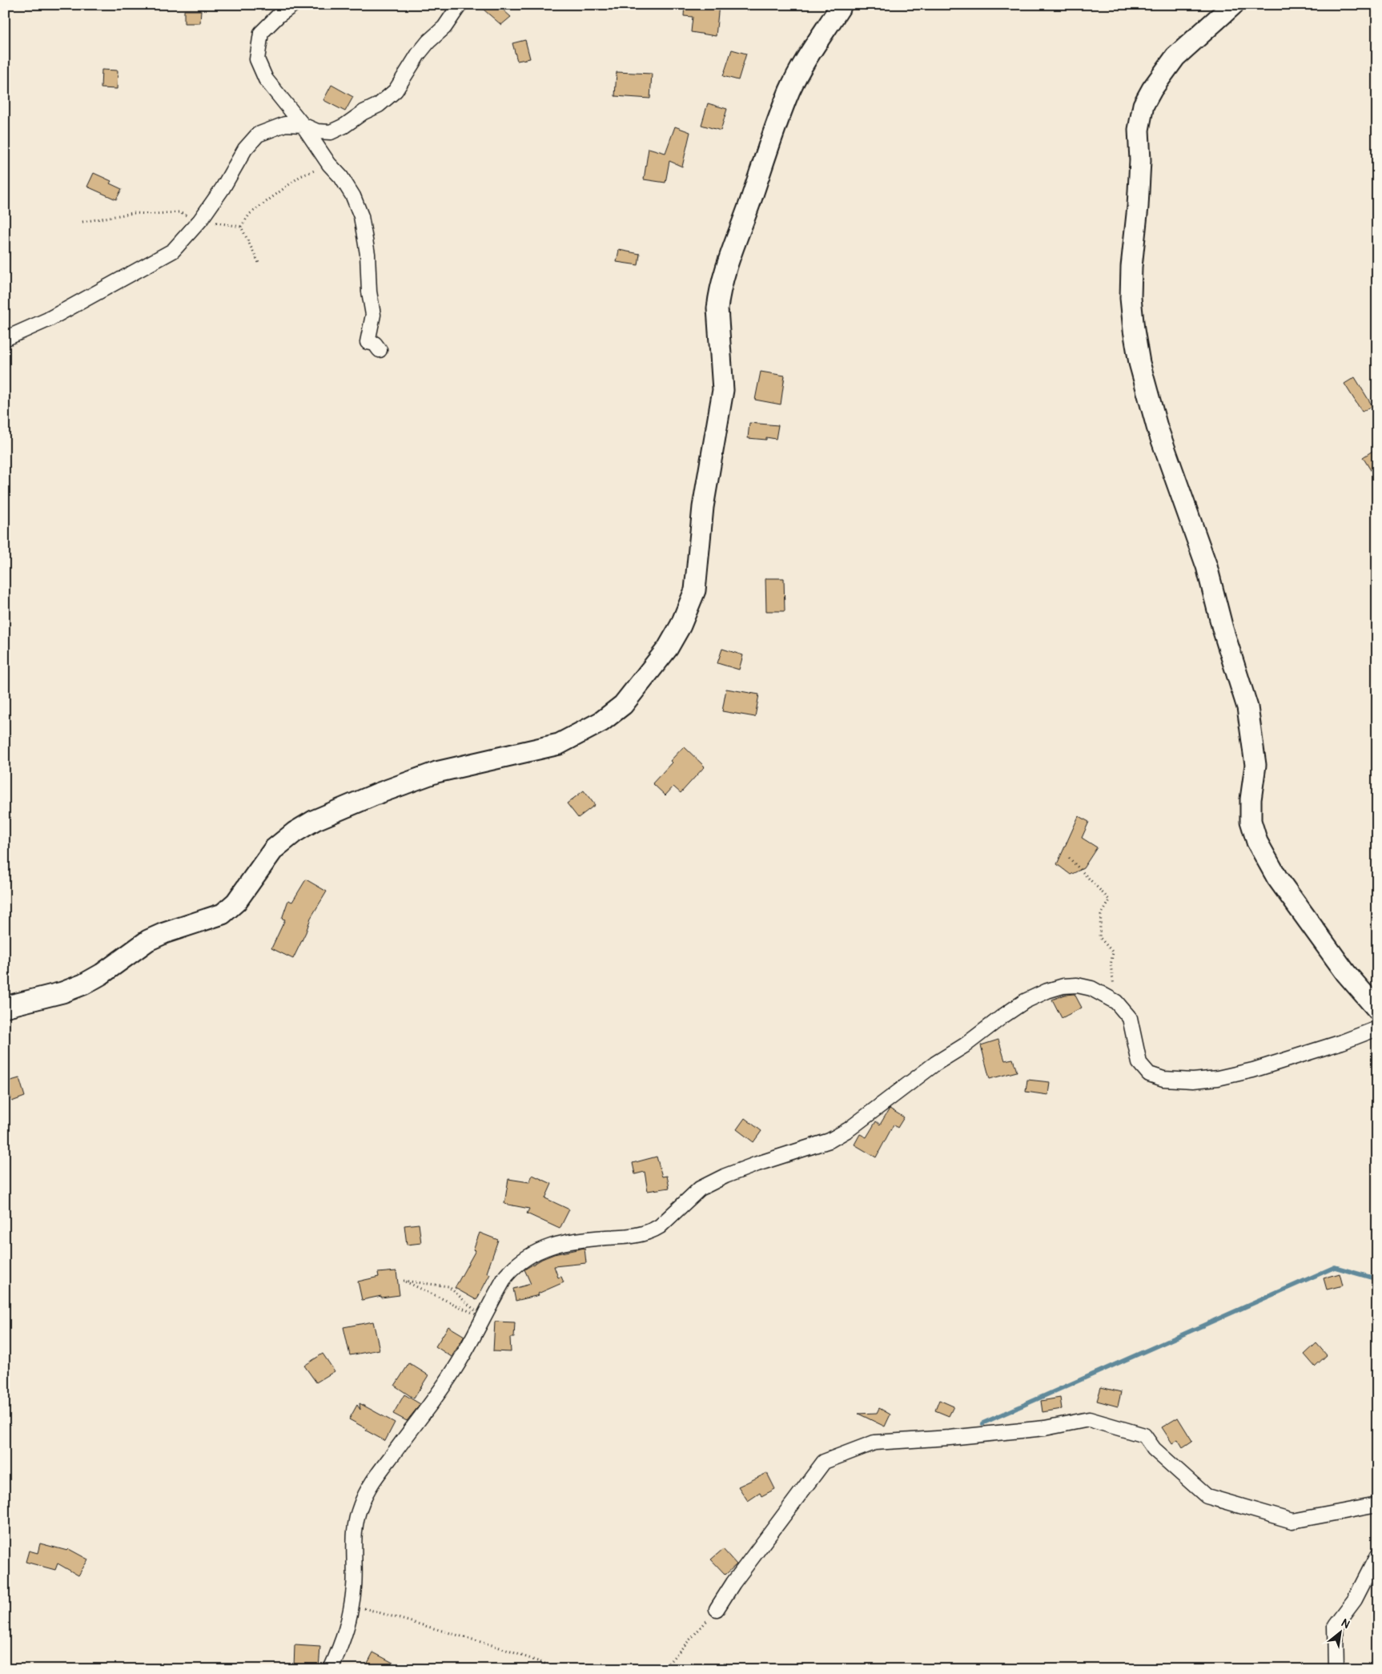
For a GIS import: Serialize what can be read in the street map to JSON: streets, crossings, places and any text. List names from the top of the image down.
{
  "north": "top right"
}
